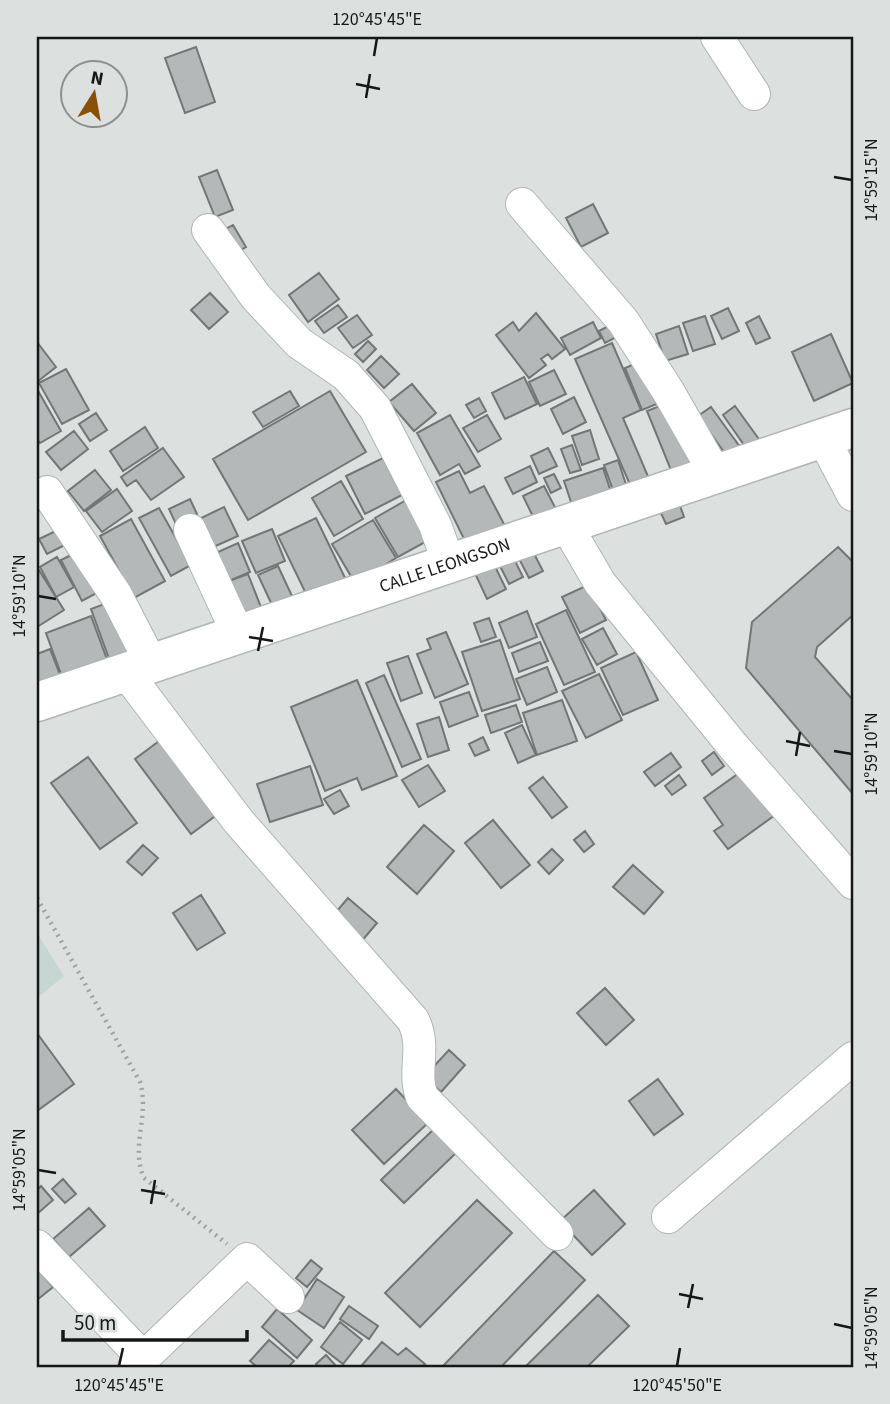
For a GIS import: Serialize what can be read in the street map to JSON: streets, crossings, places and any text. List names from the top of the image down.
{
  "streets": {
    "main road": ["CALLE LEONGSON"]
  },
  "scale_bar": "50 m",
  "north": "top",
  "coordinates": [
    "120°45'45\"E",
    "14°59'15\"N",
    "14°59'10\"N",
    "14°59'05\"N",
    "120°45'50\"E"
  ]
}
